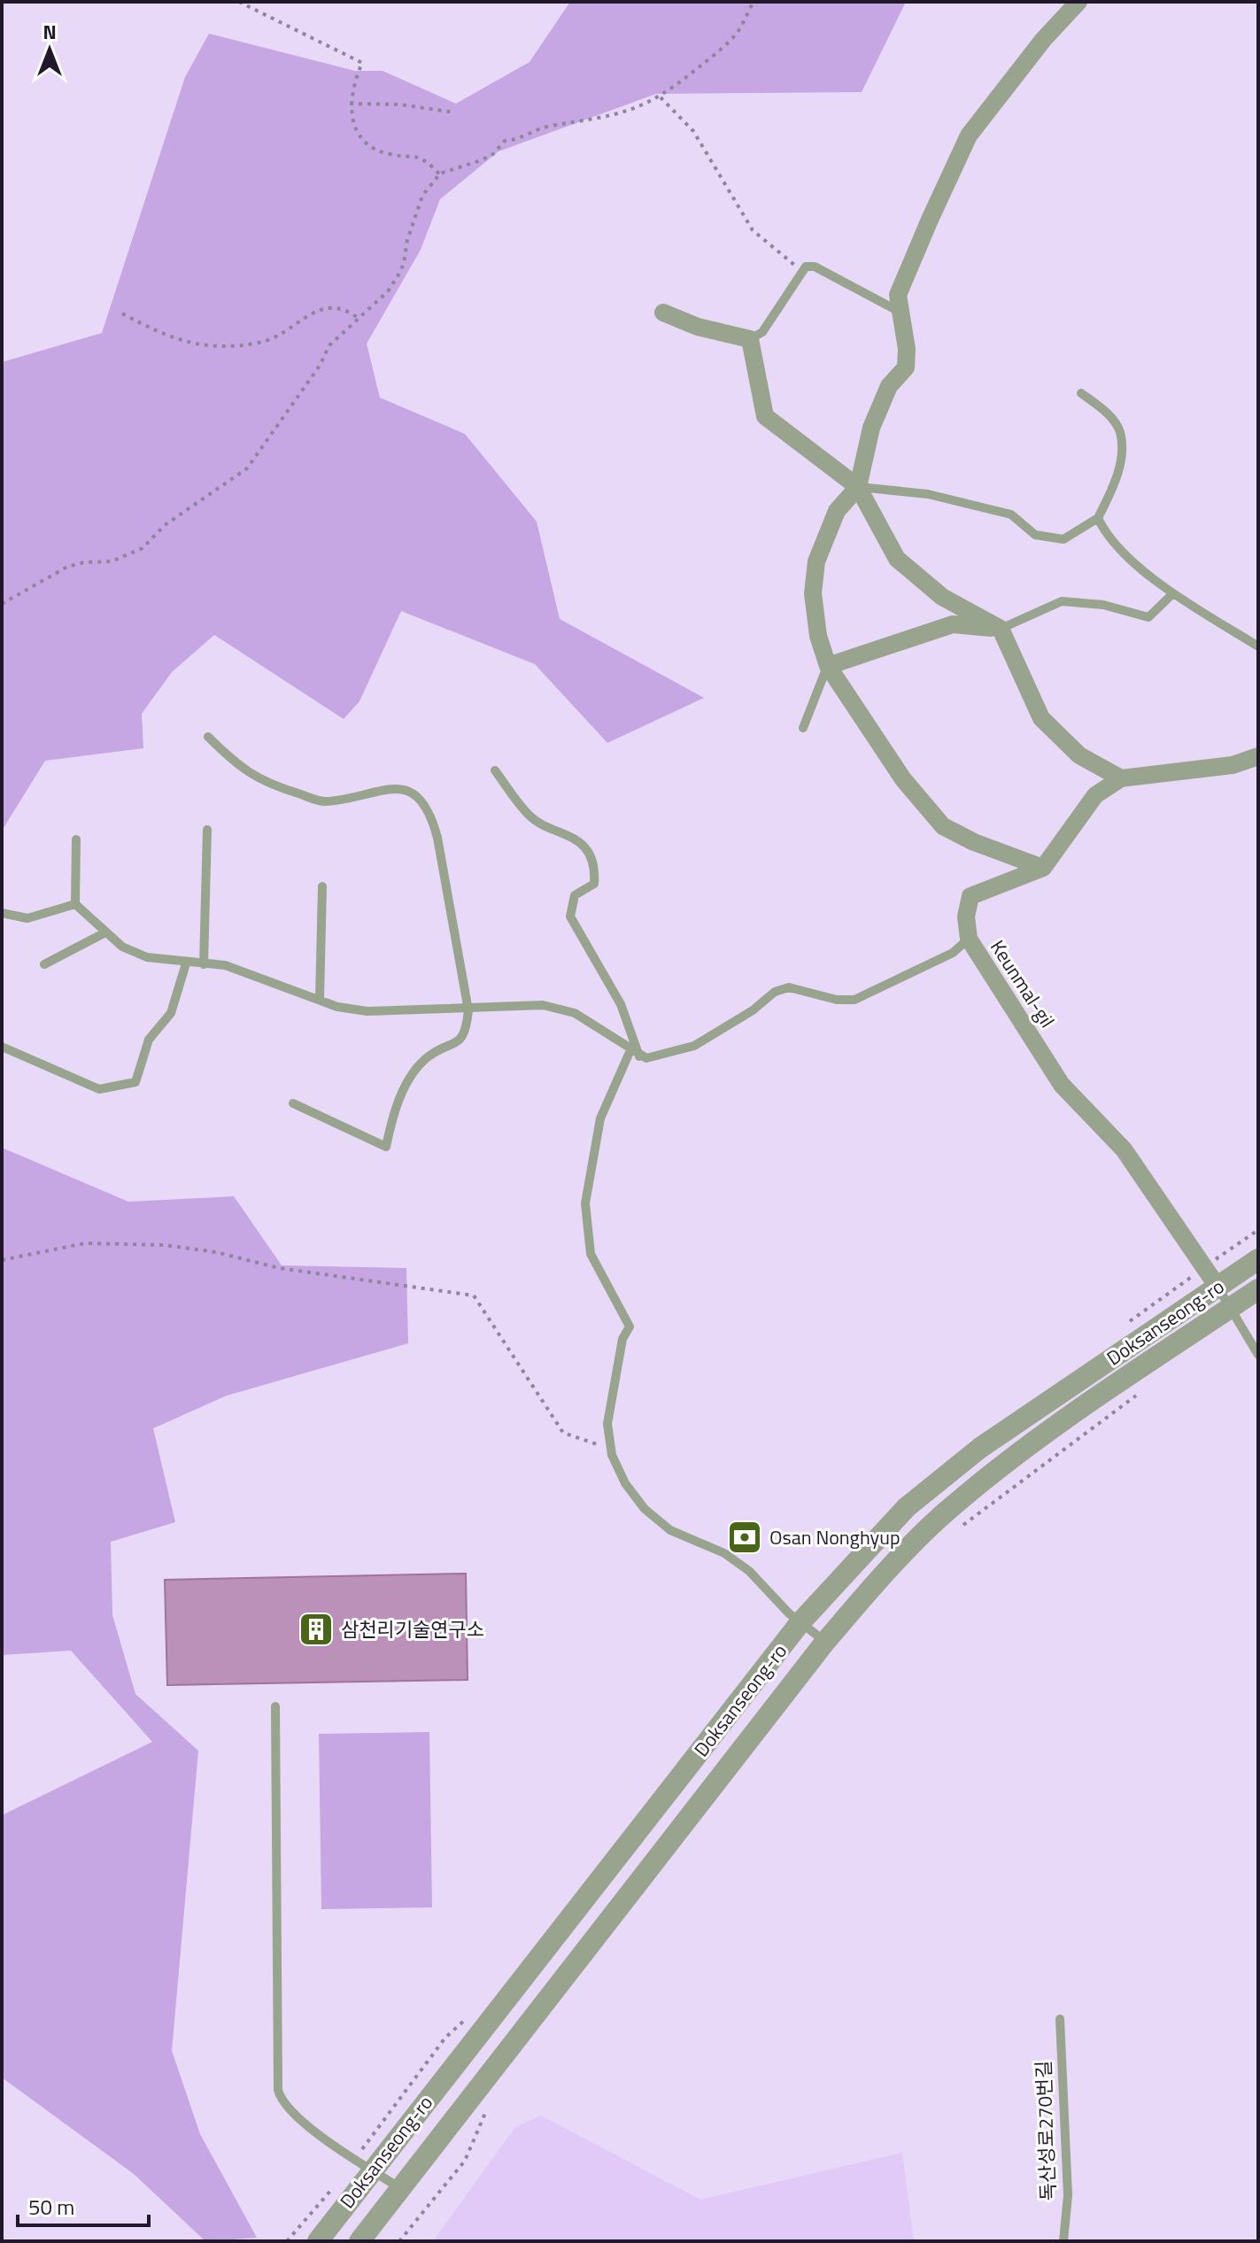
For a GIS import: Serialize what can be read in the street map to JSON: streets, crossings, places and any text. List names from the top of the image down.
{
  "streets": {
    "street": ["Keunmal-gil", "Doksanseong-ro"],
    "lane": ["독산성로270번길"]
  },
  "crossings": [
    ["Keunmal-gil", "Doksanseong-ro"]
  ],
  "places": {
    "bank": ["Osan Nonghyup"],
    "building": ["삼천리기술연구소"]
  },
  "scale_bar": "50 m",
  "north": "top"
}
